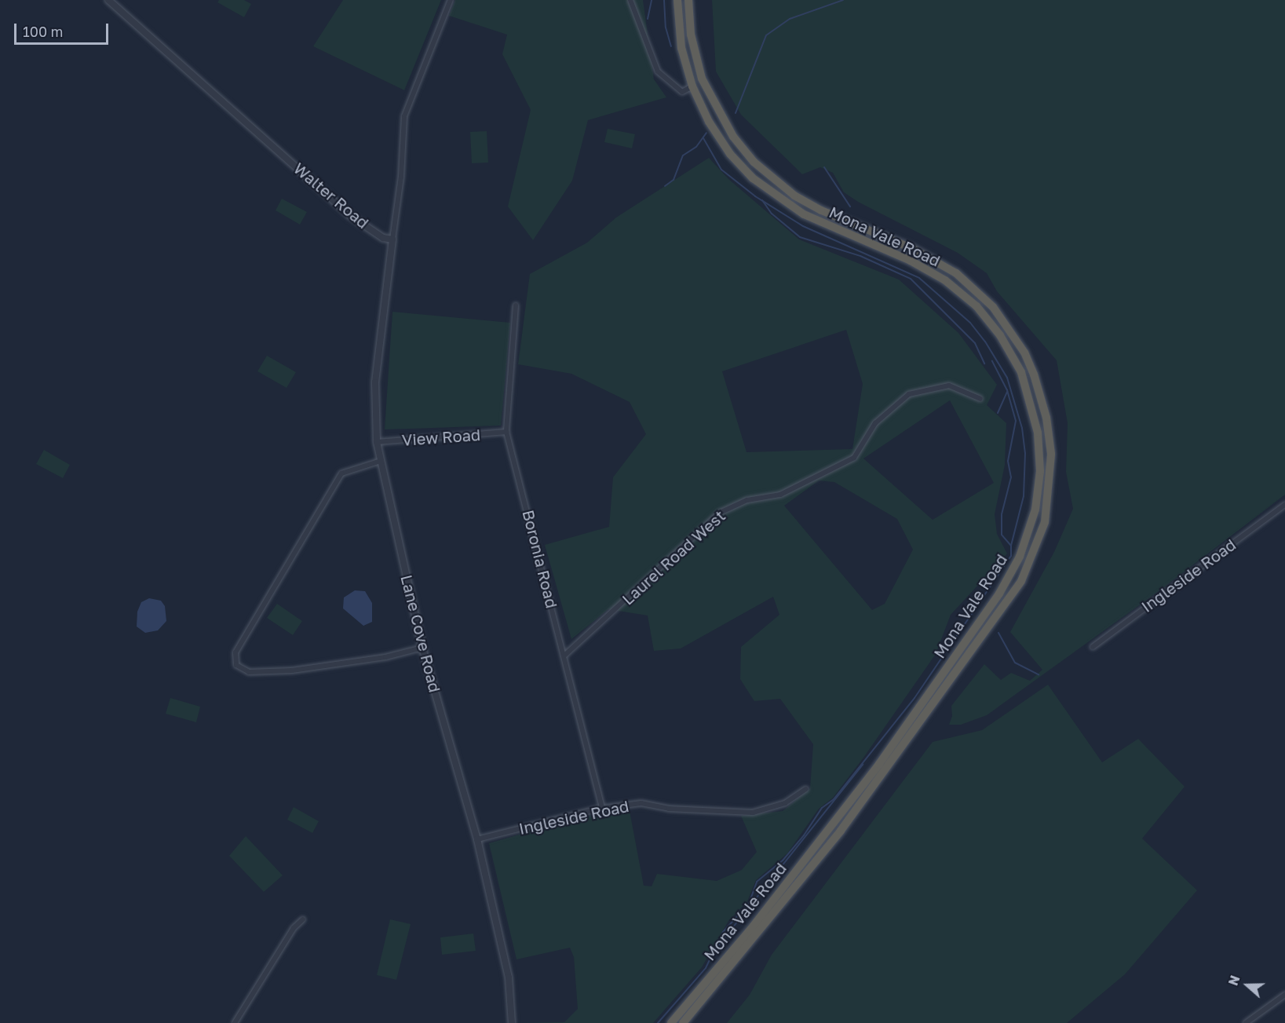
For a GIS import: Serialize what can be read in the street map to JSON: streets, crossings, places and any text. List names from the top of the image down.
{
  "streets": {
    "highway": ["Mona Vale Road"],
    "street": [
      "Walter Road",
      "View Road",
      "Laurel Road West",
      "Boronia Road",
      "Ingleside Road",
      "Lane Cove Road"
    ]
  },
  "crossings": [
    ["Walter Road", "Lane Cove Road"],
    ["View Road", "Boronia Road"],
    ["View Road", "Lane Cove Road"],
    ["Laurel Road West", "Boronia Road"],
    ["Boronia Road", "Ingleside Road"],
    ["Ingleside Road", "Lane Cove Road"]
  ],
  "scale_bar": "100 m",
  "north": "left"
}
